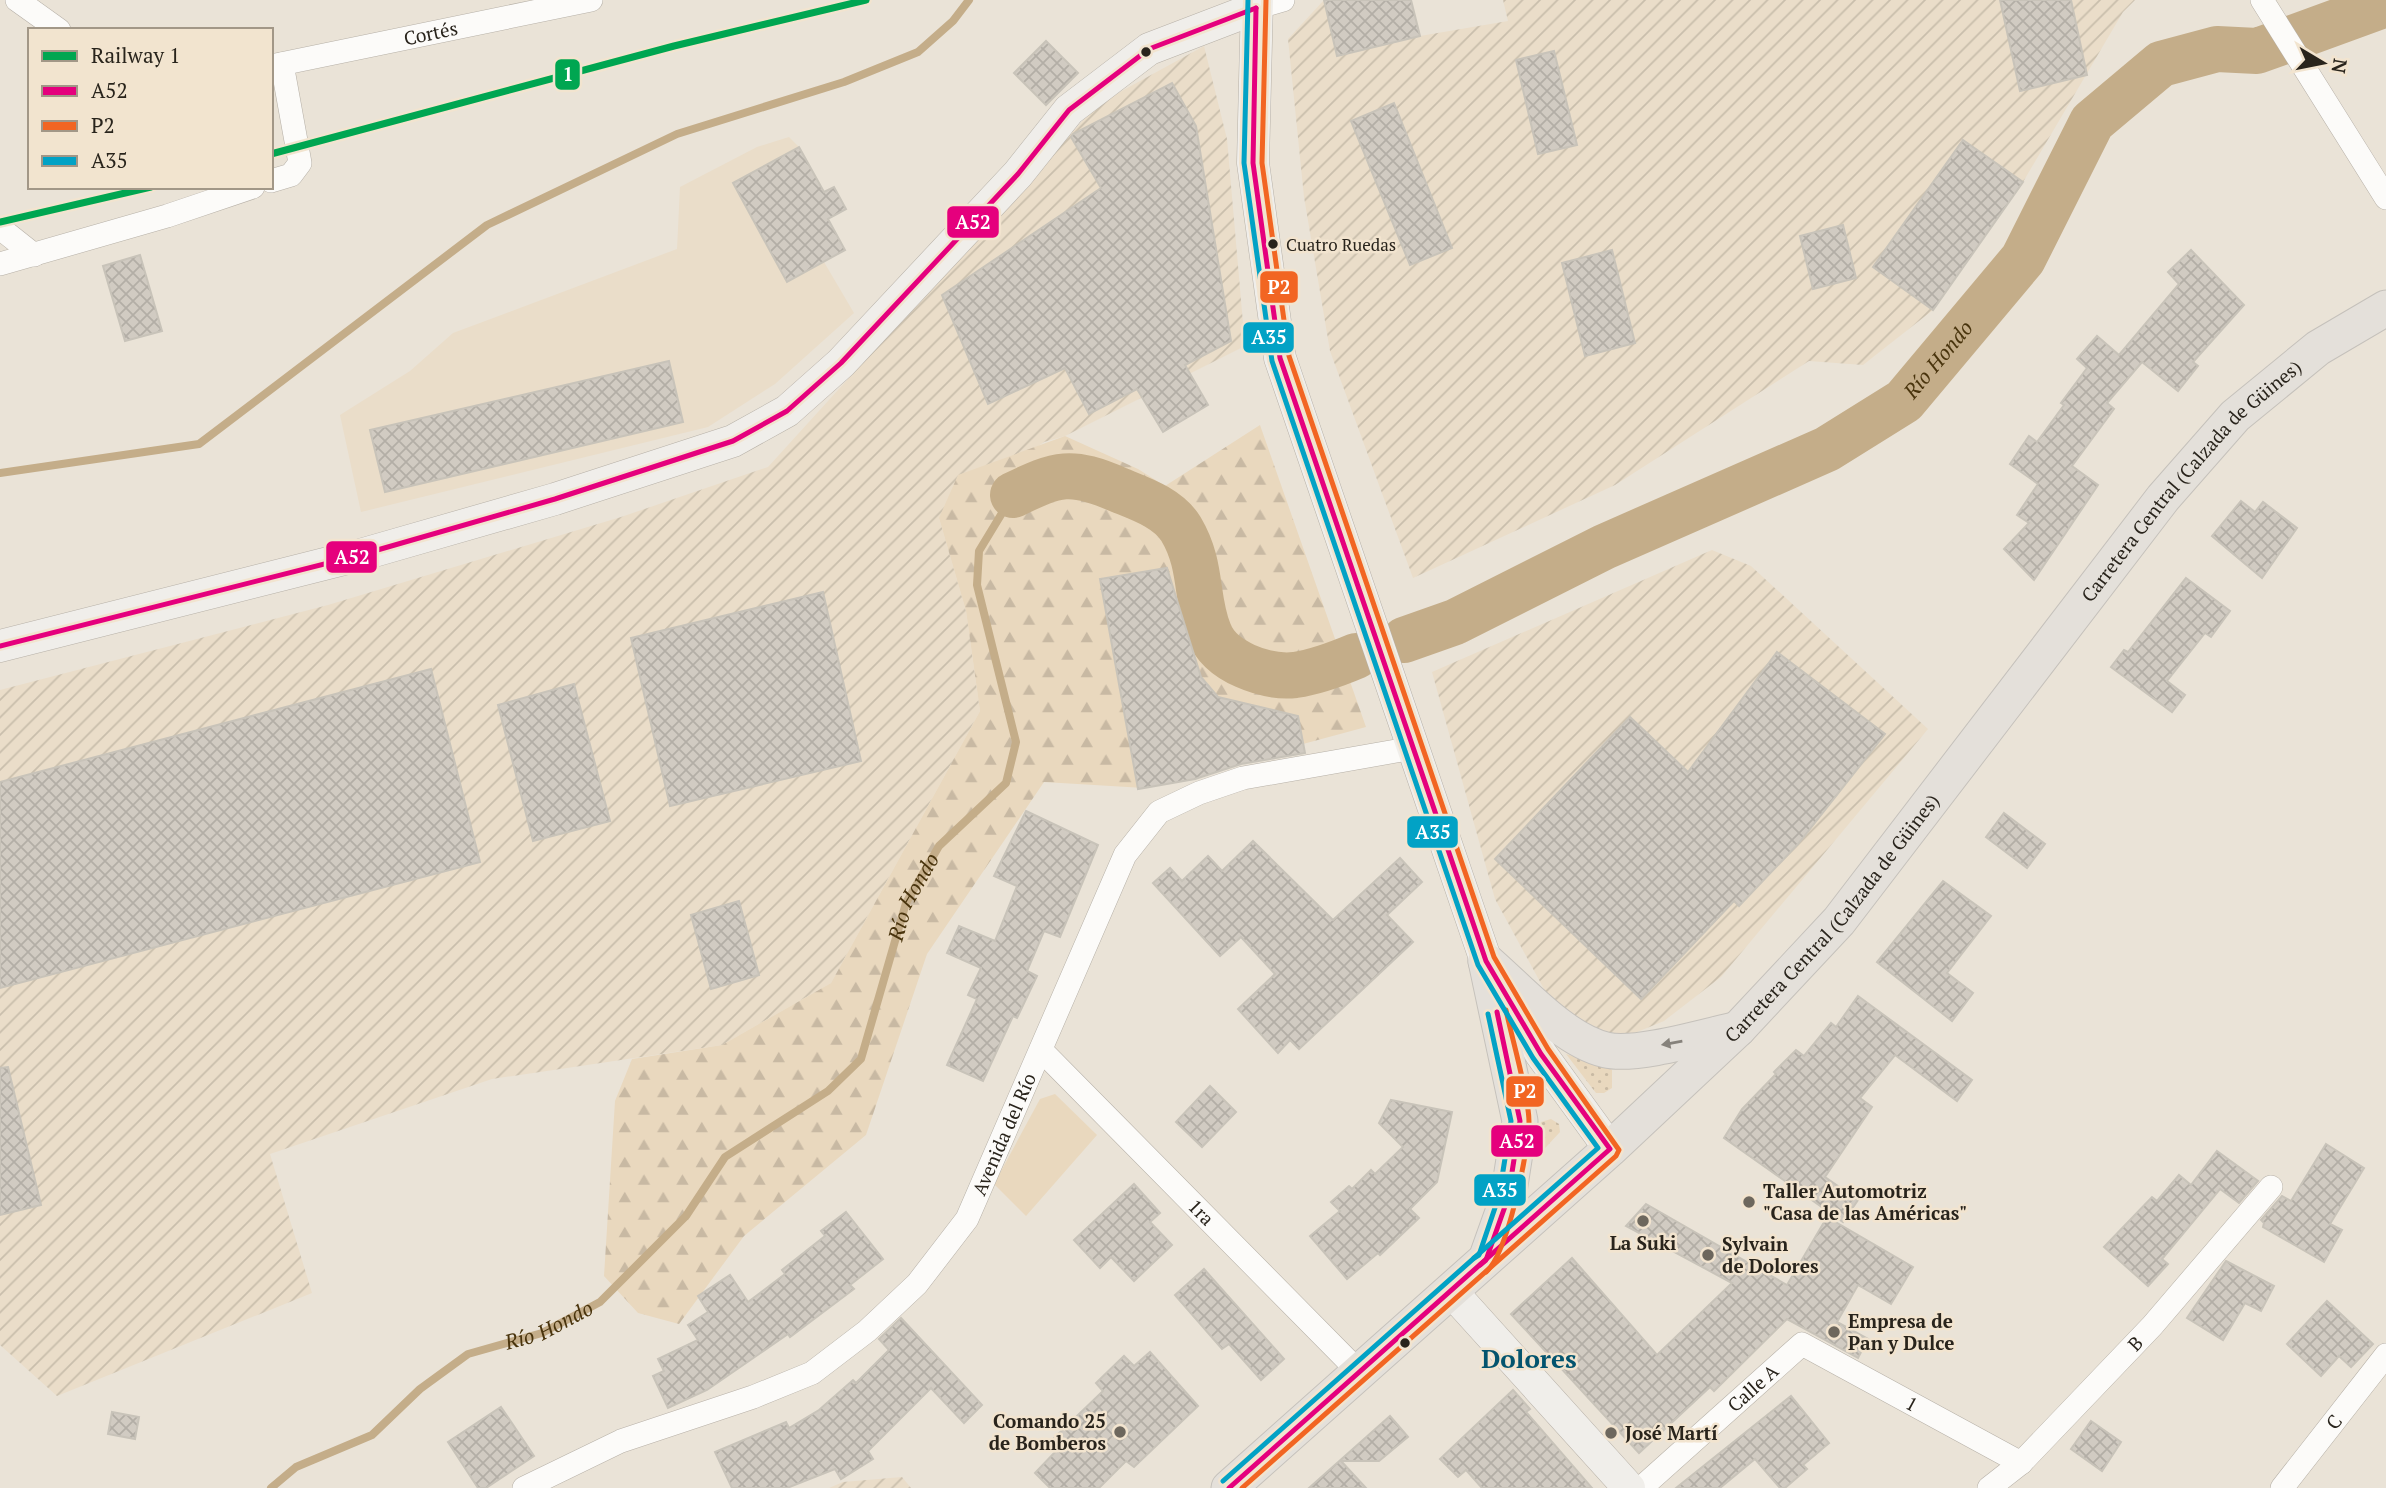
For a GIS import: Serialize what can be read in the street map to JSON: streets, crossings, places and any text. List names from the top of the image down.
{
  "streets": {
    "main road": ["Carretera Central (Calzada de Güines)"],
    "street": [
      "Cortés",
      "Avenida del Río",
      "1ra",
      "B",
      "Calle A",
      "1",
      "C"
    ]
  },
  "crossings": [
    ["Carretera Central (Calzada de Güines)", "1ra"],
    ["Avenida del Río", "1ra"],
    ["B", "1"],
    ["Calle A", "1"]
  ],
  "districts": ["Dolores"],
  "water": ["Río Hondo"],
  "places": [
    "Cuatro Ruedas",
    "Taller Automotriz \"Casa de las Américas\"",
    "La Suki",
    "Sylvain de Dolores",
    "Empresa de Pan y Dulce",
    "Comando 25 de Bomberos",
    "José Martí"
  ],
  "lines": [
    "rail line 1",
    "transit line P2",
    "transit line A35",
    "transit line A52"
  ],
  "legend": [
    "Railway 1",
    "A52",
    "P2",
    "A35"
  ],
  "north": "right"
}
